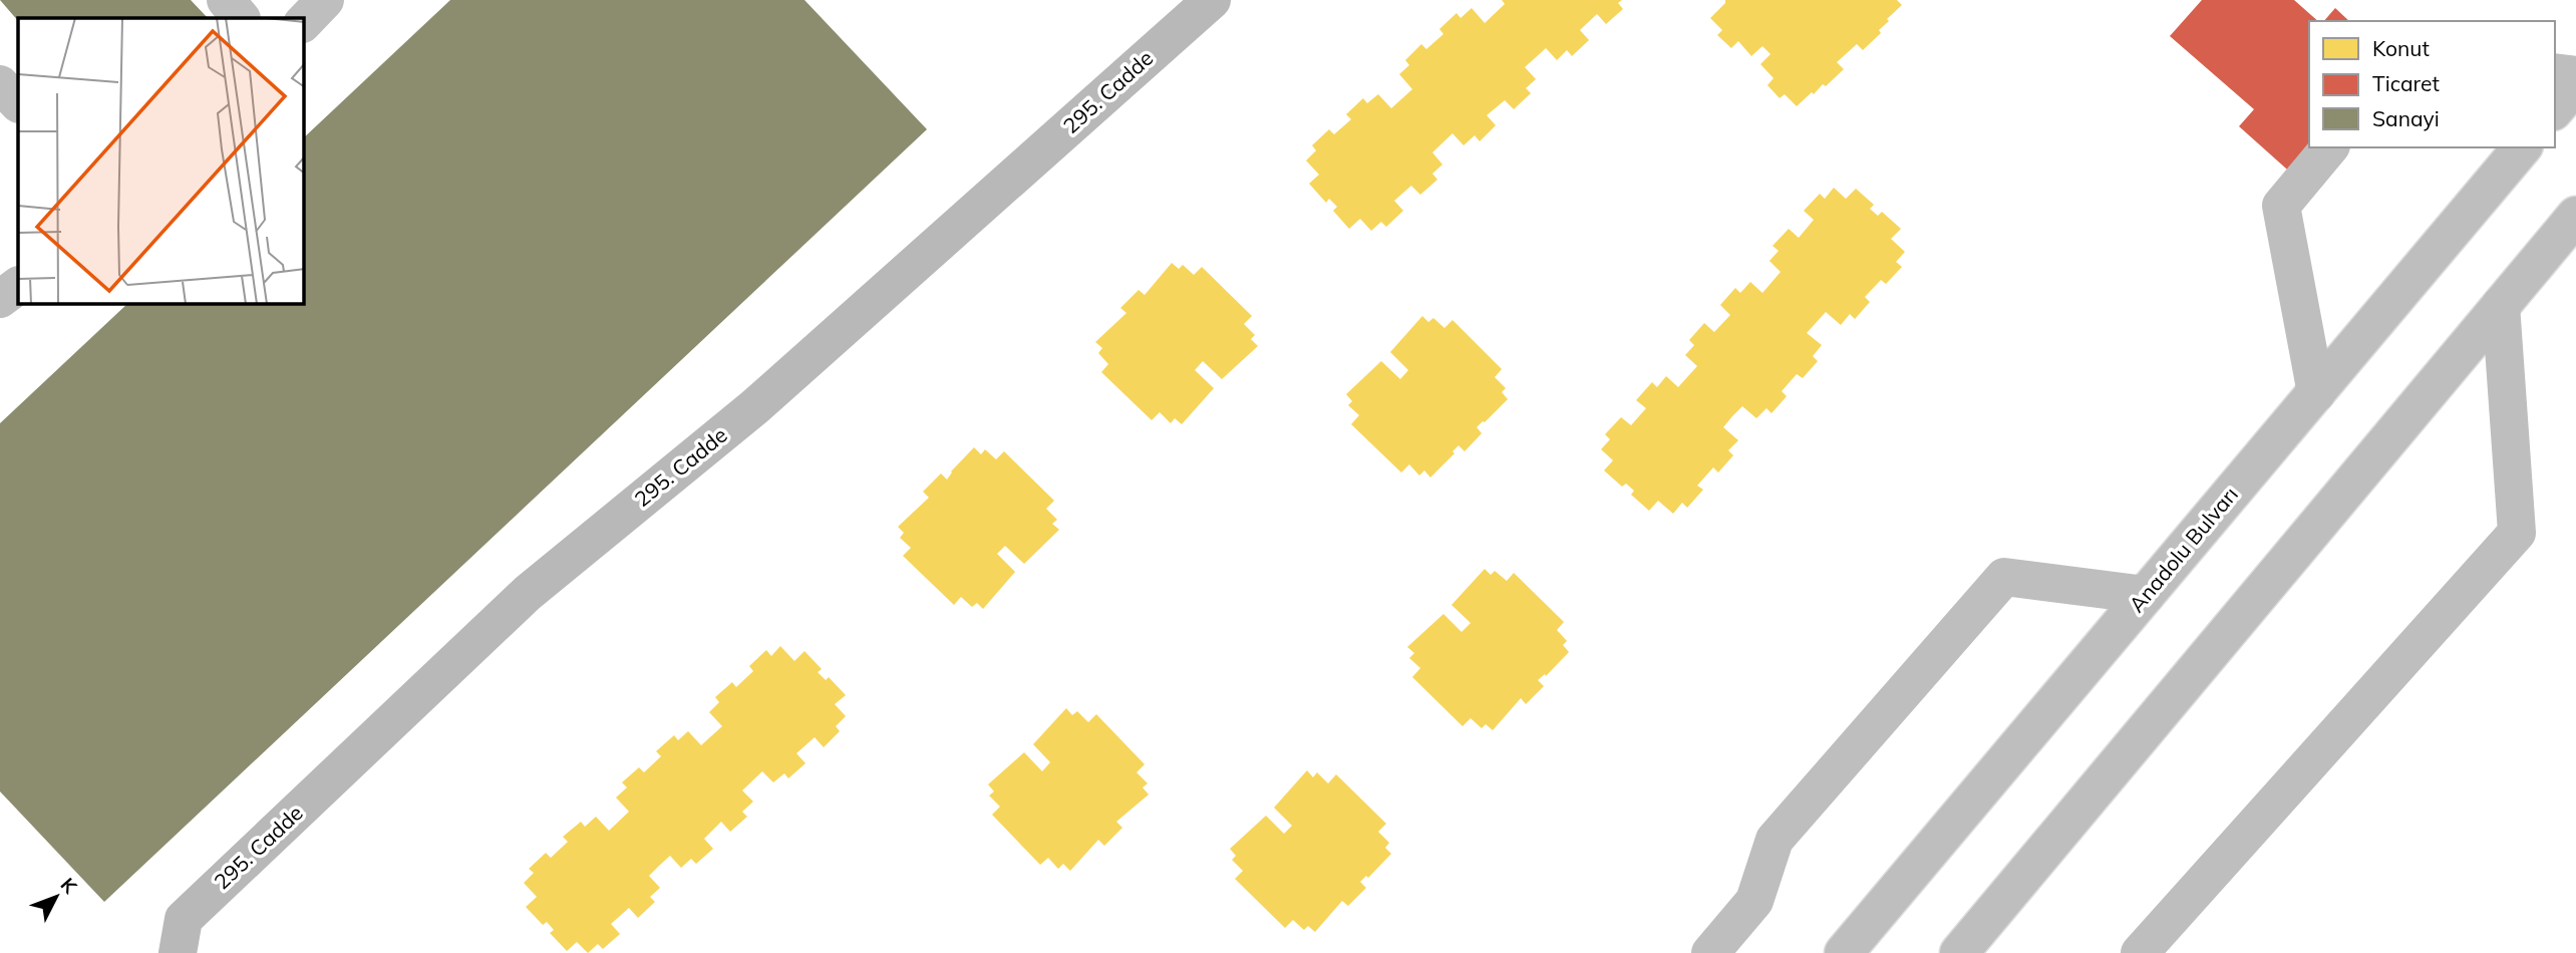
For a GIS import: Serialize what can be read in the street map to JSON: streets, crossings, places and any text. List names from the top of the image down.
{
  "streets": {
    "main road": ["Anadolu Bulvarı"],
    "street": ["295. Cadde"]
  },
  "legend": ["Konut", "Ticaret", "Sanayi"],
  "north": "top right"
}
